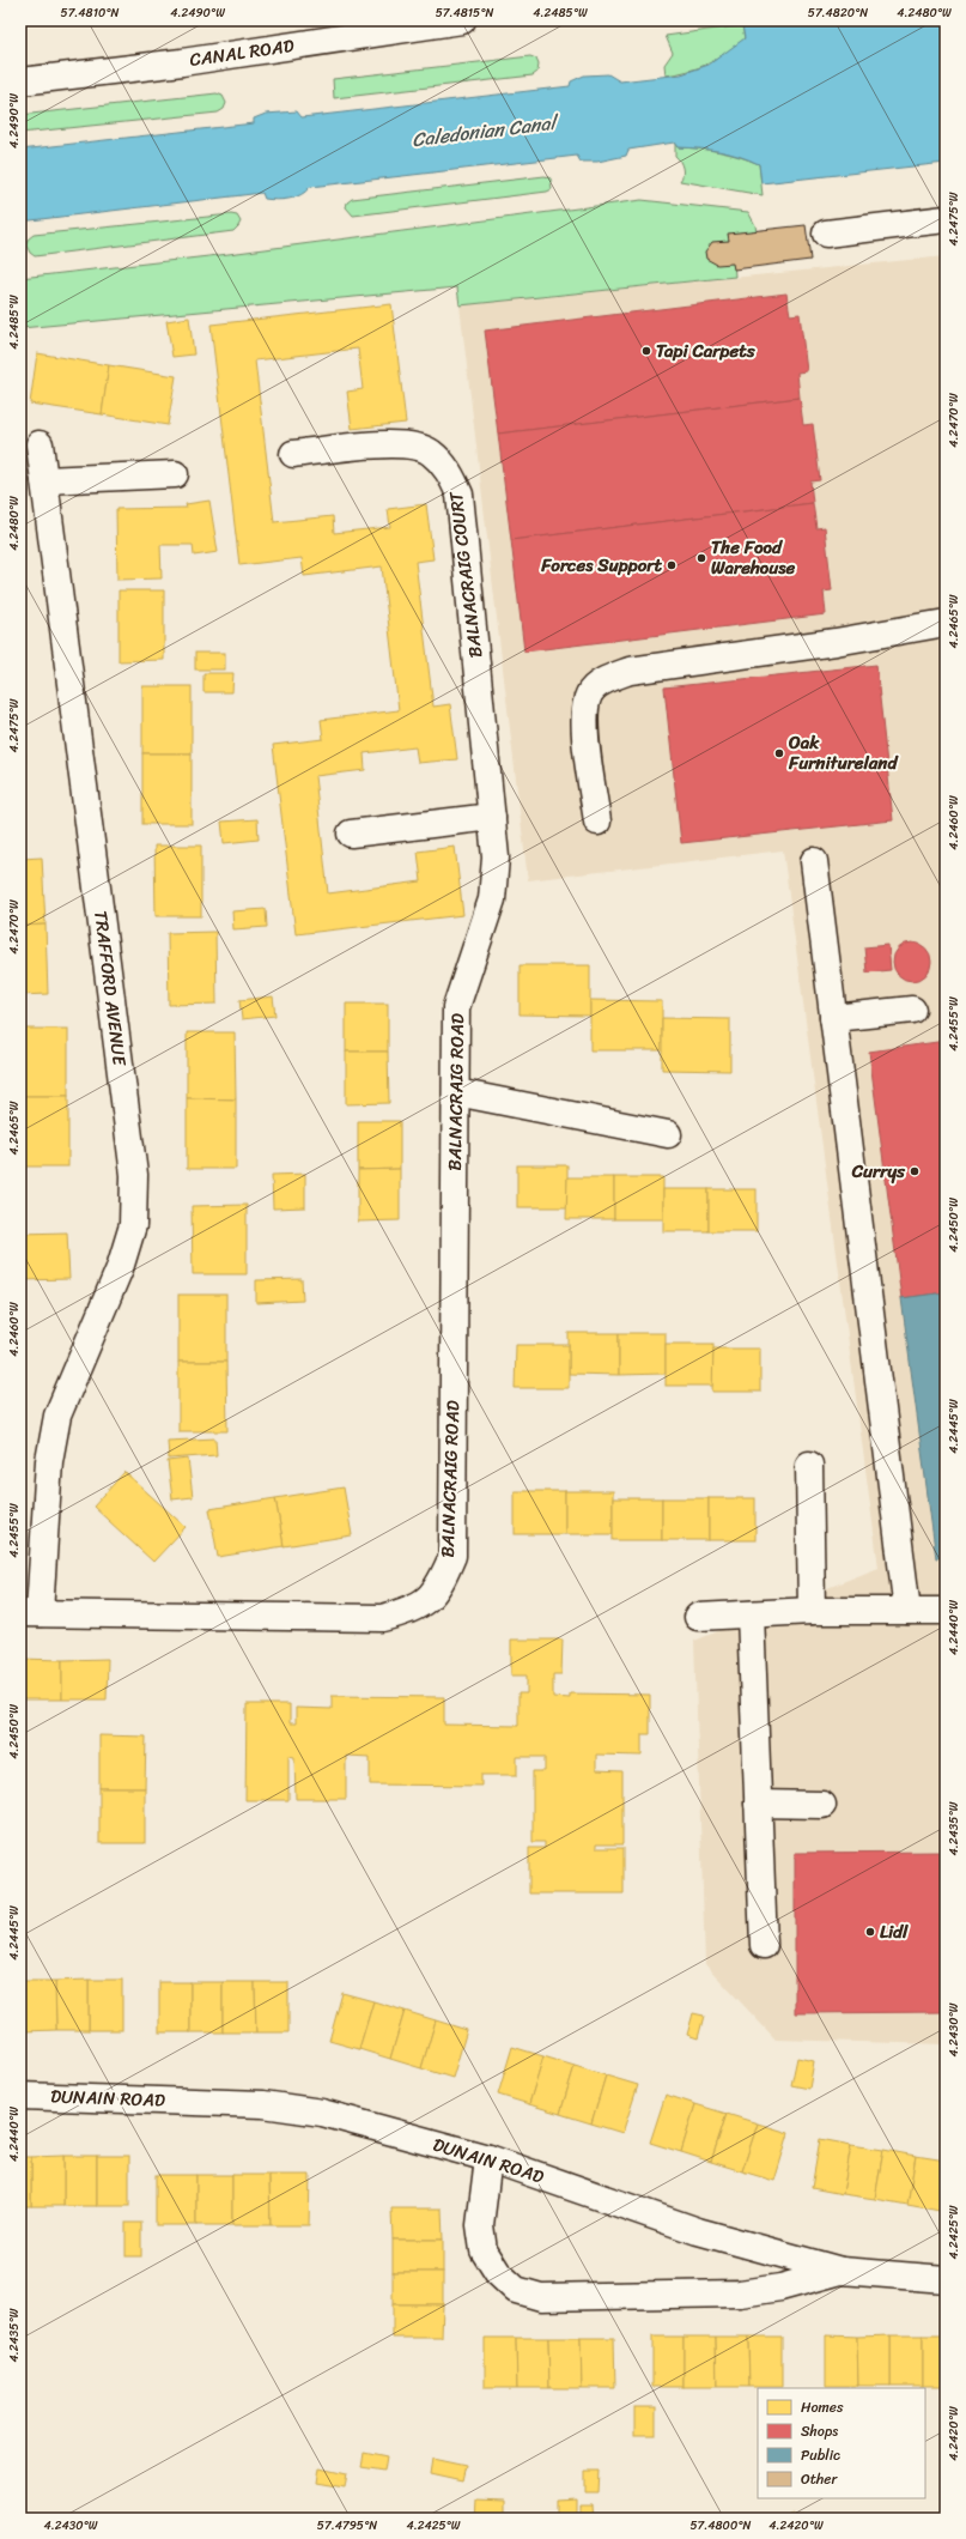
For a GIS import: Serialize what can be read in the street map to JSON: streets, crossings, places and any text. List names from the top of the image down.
{
  "streets": {
    "street": [
      "CANAL ROAD",
      "BALNACRAIG COURT",
      "TRAFFORD AVENUE",
      "BALNACRAIG ROAD",
      "DUNAIN ROAD"
    ]
  },
  "crossings": [
    ["BALNACRAIG COURT", "BALNACRAIG ROAD"],
    ["TRAFFORD AVENUE", "BALNACRAIG ROAD"]
  ],
  "water": ["Caledonian Canal"],
  "places": [
    "Tapi Carpets",
    "The Food Warehouse",
    "Forces Support",
    "Oak Furnitureland",
    "Currys",
    "Lidl"
  ],
  "legend": [
    "Homes",
    "Shops",
    "Public",
    "Other"
  ],
  "coordinates": [
    "57.4810°N",
    "4.2490°W",
    "57.4815°N",
    "4.2485°W",
    "57.4820°N",
    "4.2480°W",
    "4.2475°W",
    "4.2470°W",
    "4.2465°W",
    "4.2460°W",
    "4.2455°W",
    "4.2450°W",
    "4.2445°W",
    "4.2440°W",
    "4.2435°W",
    "4.2430°W",
    "4.2425°W",
    "4.2420°W",
    "57.4795°N",
    "57.4800°N"
  ]
}
